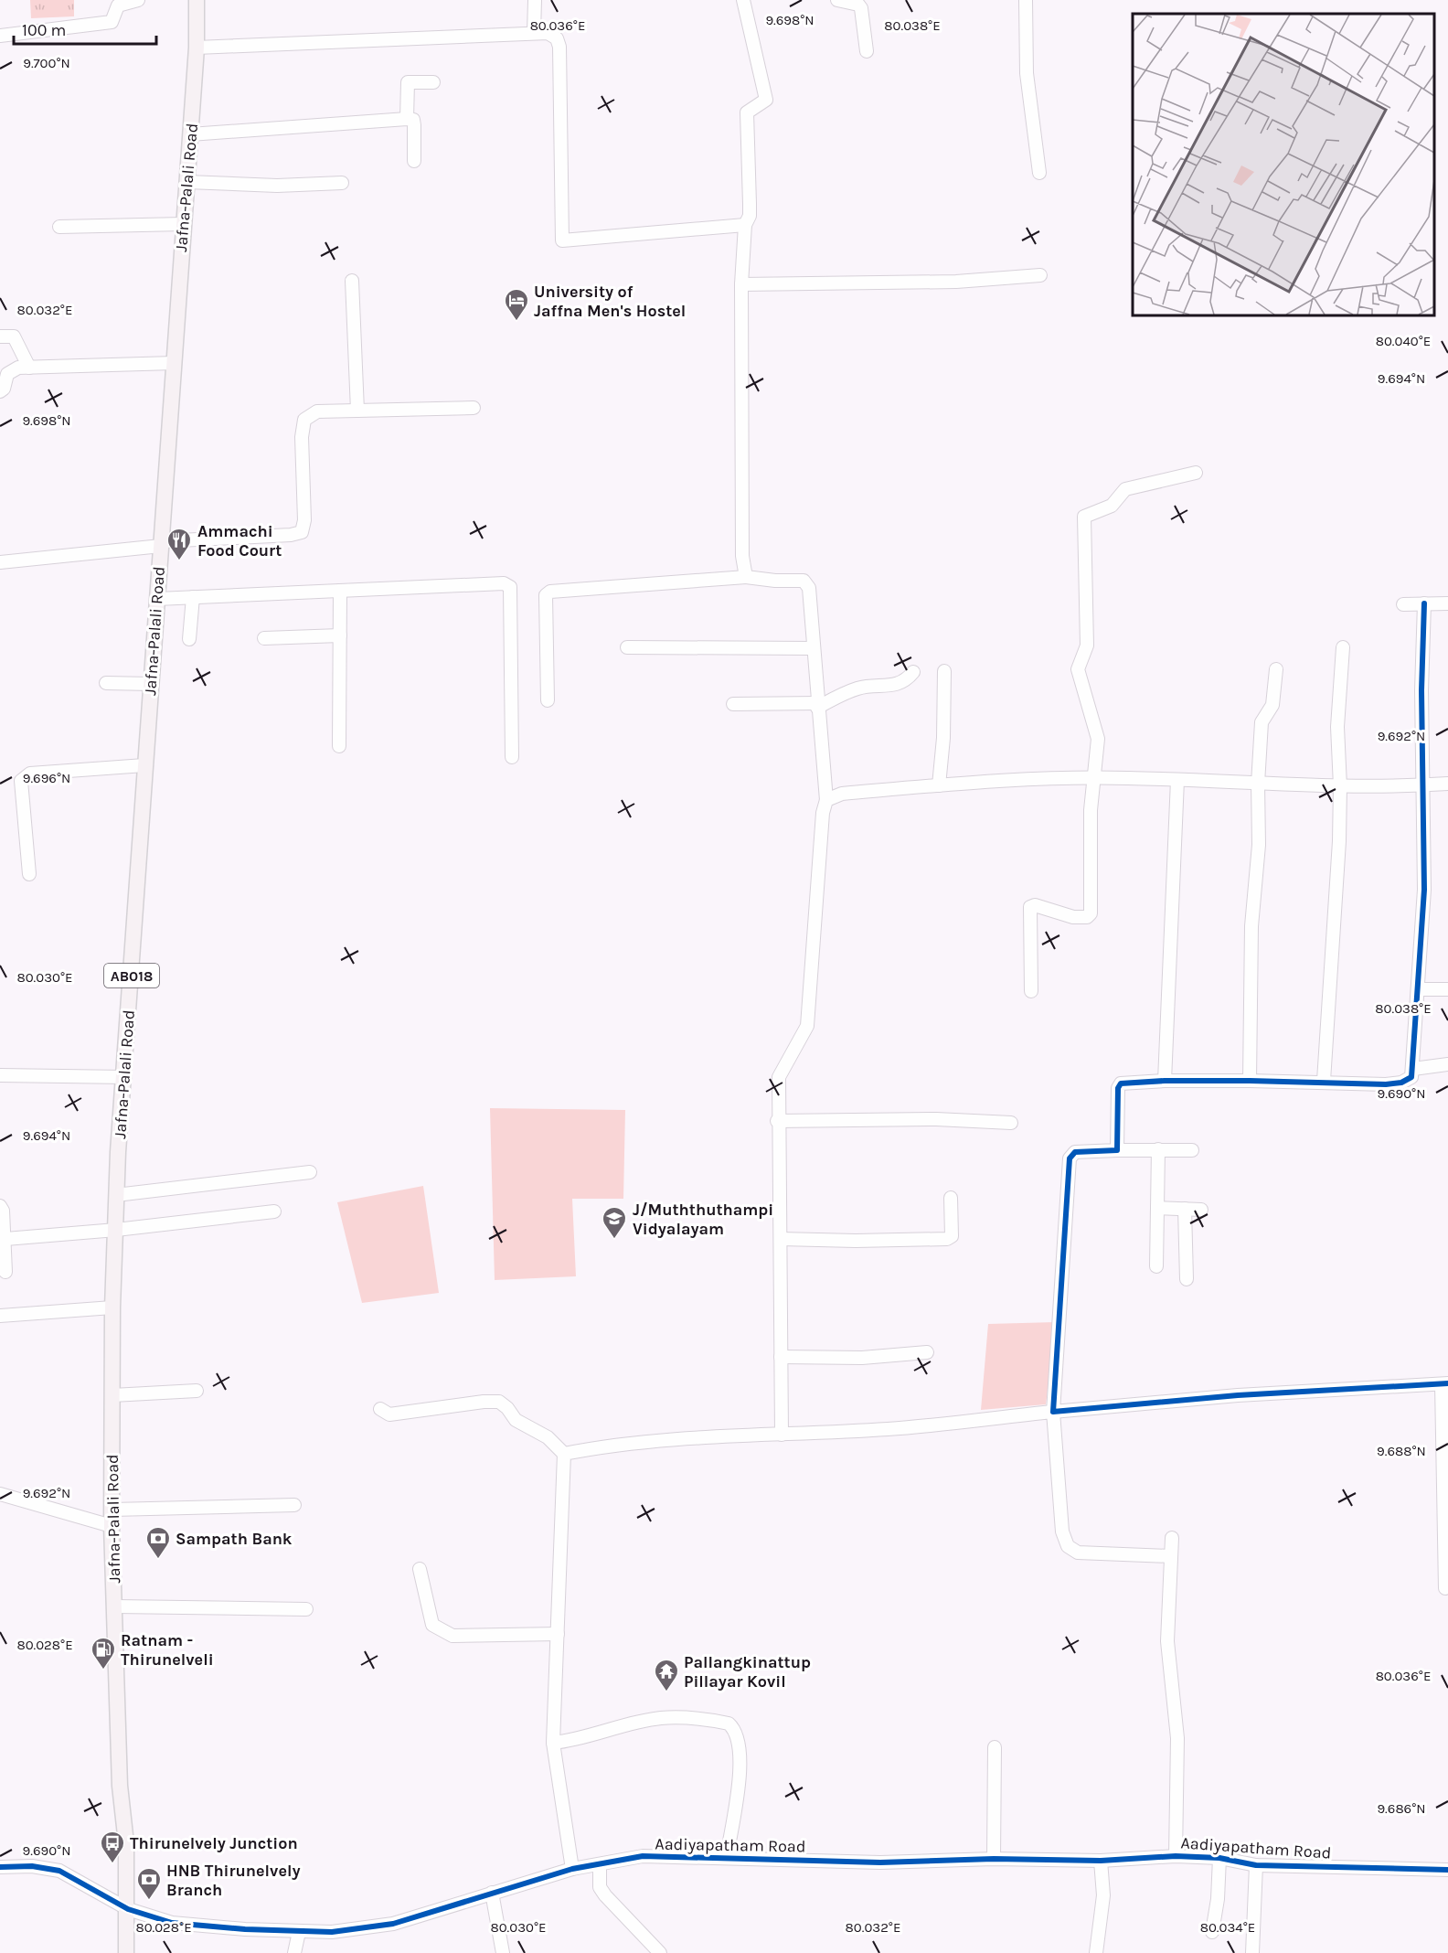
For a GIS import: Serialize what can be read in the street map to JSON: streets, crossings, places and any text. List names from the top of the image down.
{
  "streets": {
    "main road": ["Jafna-Palali Road", "AB018"],
    "street": ["Aadiyapatham Road"]
  },
  "crossings": [
    ["Jafna-Palali Road", "Aadiyapatham Road"]
  ],
  "places": {
    "hotel": ["University of Jaffna Men's Hostel"],
    "restaurant": ["Ammachi Food Court"],
    "school or university": ["J/Muththuthampi Vidyalayam"],
    "bank": ["Sampath Bank", "HNB Thirunelvely Branch"],
    "fuel station": ["Ratnam - Thirunelveli"],
    "temple": ["Pallangkinattup Pillayar Kovil"],
    "bus stop": ["Thirunelvely Junction"]
  },
  "scale_bar": "100 m",
  "coordinates": [
    "9.698°N",
    "80.036°E",
    "80.038°E",
    "9.700°N",
    "80.032°E",
    "80.040°E",
    "9.694°N",
    "9.692°N",
    "9.696°N",
    "80.030°E",
    "9.690°N",
    "9.688°N",
    "80.028°E",
    "9.686°N",
    "80.034°E"
  ]
}
